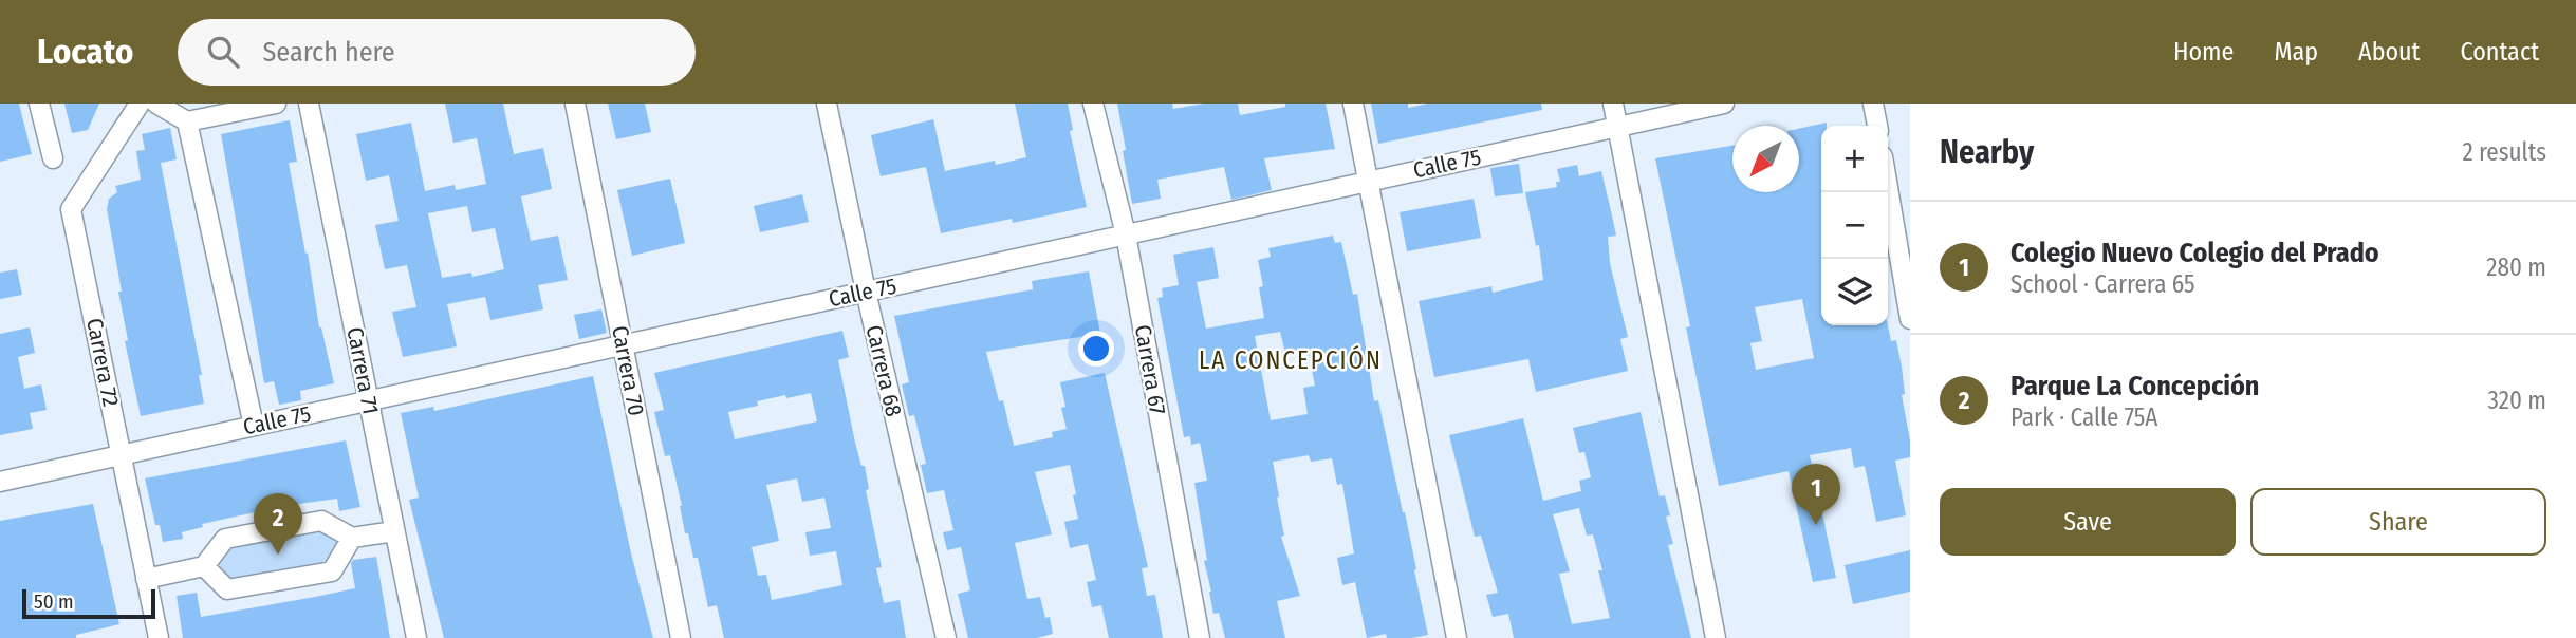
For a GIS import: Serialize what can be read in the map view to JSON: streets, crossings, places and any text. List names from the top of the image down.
{
  "streets": {
    "street": [
      "Calle 75",
      "Carrera 72",
      "Carrera 67",
      "Carrera 71",
      "Carrera 70",
      "Carrera 68"
    ]
  },
  "crossings": [
    ["Calle 75", "Carrera 72"],
    ["Calle 75", "Carrera 67"],
    ["Calle 75", "Carrera 71"],
    ["Calle 75", "Carrera 70"],
    ["Calle 75", "Carrera 68"]
  ],
  "districts": ["LA CONCEPCIÓN"],
  "scale_bar": "50 m",
  "north": "bottom left",
  "page": {
    "header": "Locato",
    "search": "Search here",
    "nav": [
      "Home",
      "Map",
      "About",
      "Contact"
    ],
    "heading": ["Nearby", "2 results"],
    "map_buttons": ["+", "−"],
    "list": [
      {
        "mark": "1",
        "name": "Colegio Nuevo Colegio del Prado",
        "note": "School · Carrera 65",
        "value": "280 m"
      },
      {
        "mark": "2",
        "name": "Parque La Concepción",
        "note": "Park · Calle 75A",
        "value": "320 m"
      }
    ],
    "pins": ["1", "2"],
    "buttons": ["Save", "Share"],
    "scale": "50 m"
  }
}
